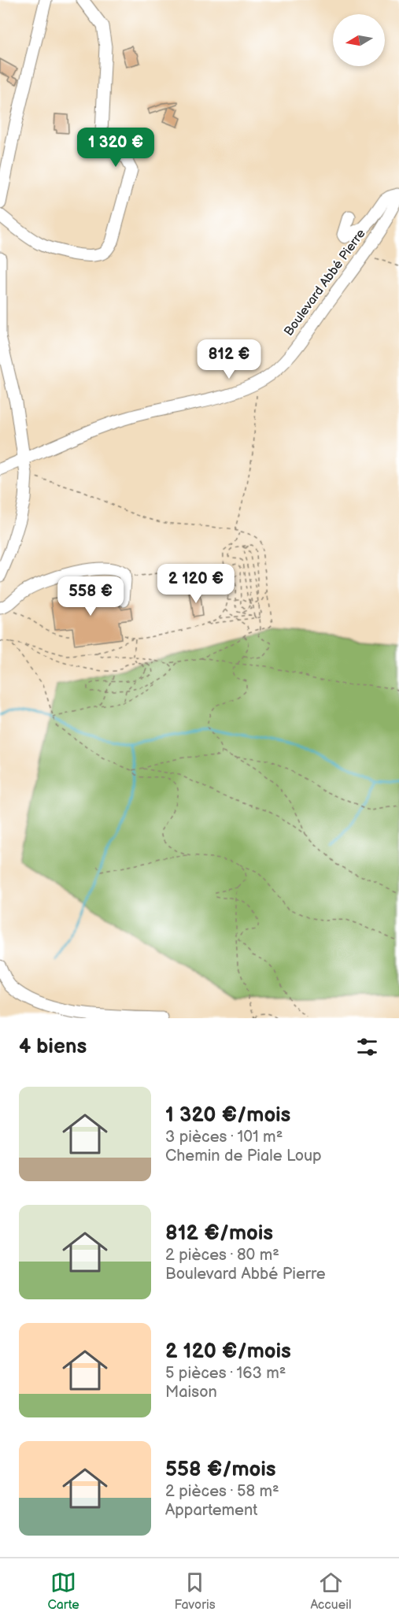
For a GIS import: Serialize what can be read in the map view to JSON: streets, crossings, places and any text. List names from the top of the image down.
{
  "streets": {
    "street": ["Boulevard Abbé Pierre"]
  },
  "north": "left",
  "page": {
    "price": [
      "1 320 €",
      "812 €",
      "2 120 €",
      "558 €"
    ],
    "heading": "4 biens",
    "list": [
      {
        "name": "1 320 €/mois",
        "note": "3 pièces · 101 m² · Chemin de Piale Loup"
      },
      {
        "name": "812 €/mois",
        "note": "2 pièces · 80 m² · Boulevard Abbé Pierre"
      },
      {
        "name": "2 120 €/mois",
        "note": "5 pièces · 163 m² · Maison"
      },
      {
        "name": "558 €/mois",
        "note": "2 pièces · 58 m² · Appartement"
      }
    ],
    "tabs": ["Carte", "Favoris", "Accueil"]
  }
}
